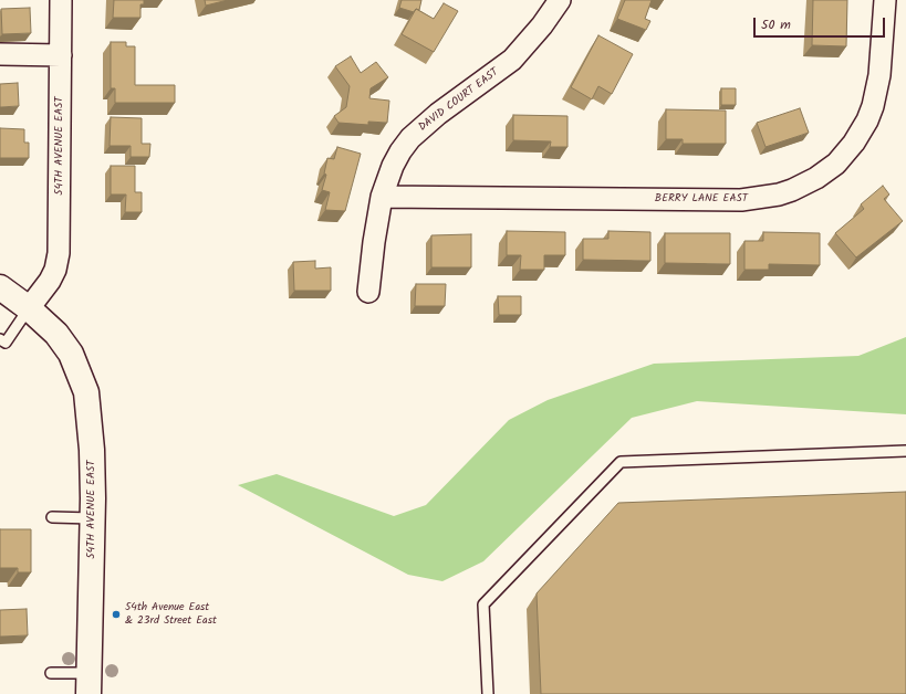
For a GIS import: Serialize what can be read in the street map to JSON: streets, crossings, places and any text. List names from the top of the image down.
{
  "streets": {
    "main road": ["54TH AVENUE EAST"],
    "street": ["DAVID COURT EAST", "BERRY LANE EAST"]
  },
  "crossings": [
    ["DAVID COURT EAST", "BERRY LANE EAST"]
  ],
  "places": ["54th Avenue East & 23rd Street East"],
  "scale_bar": "50 m"
}
